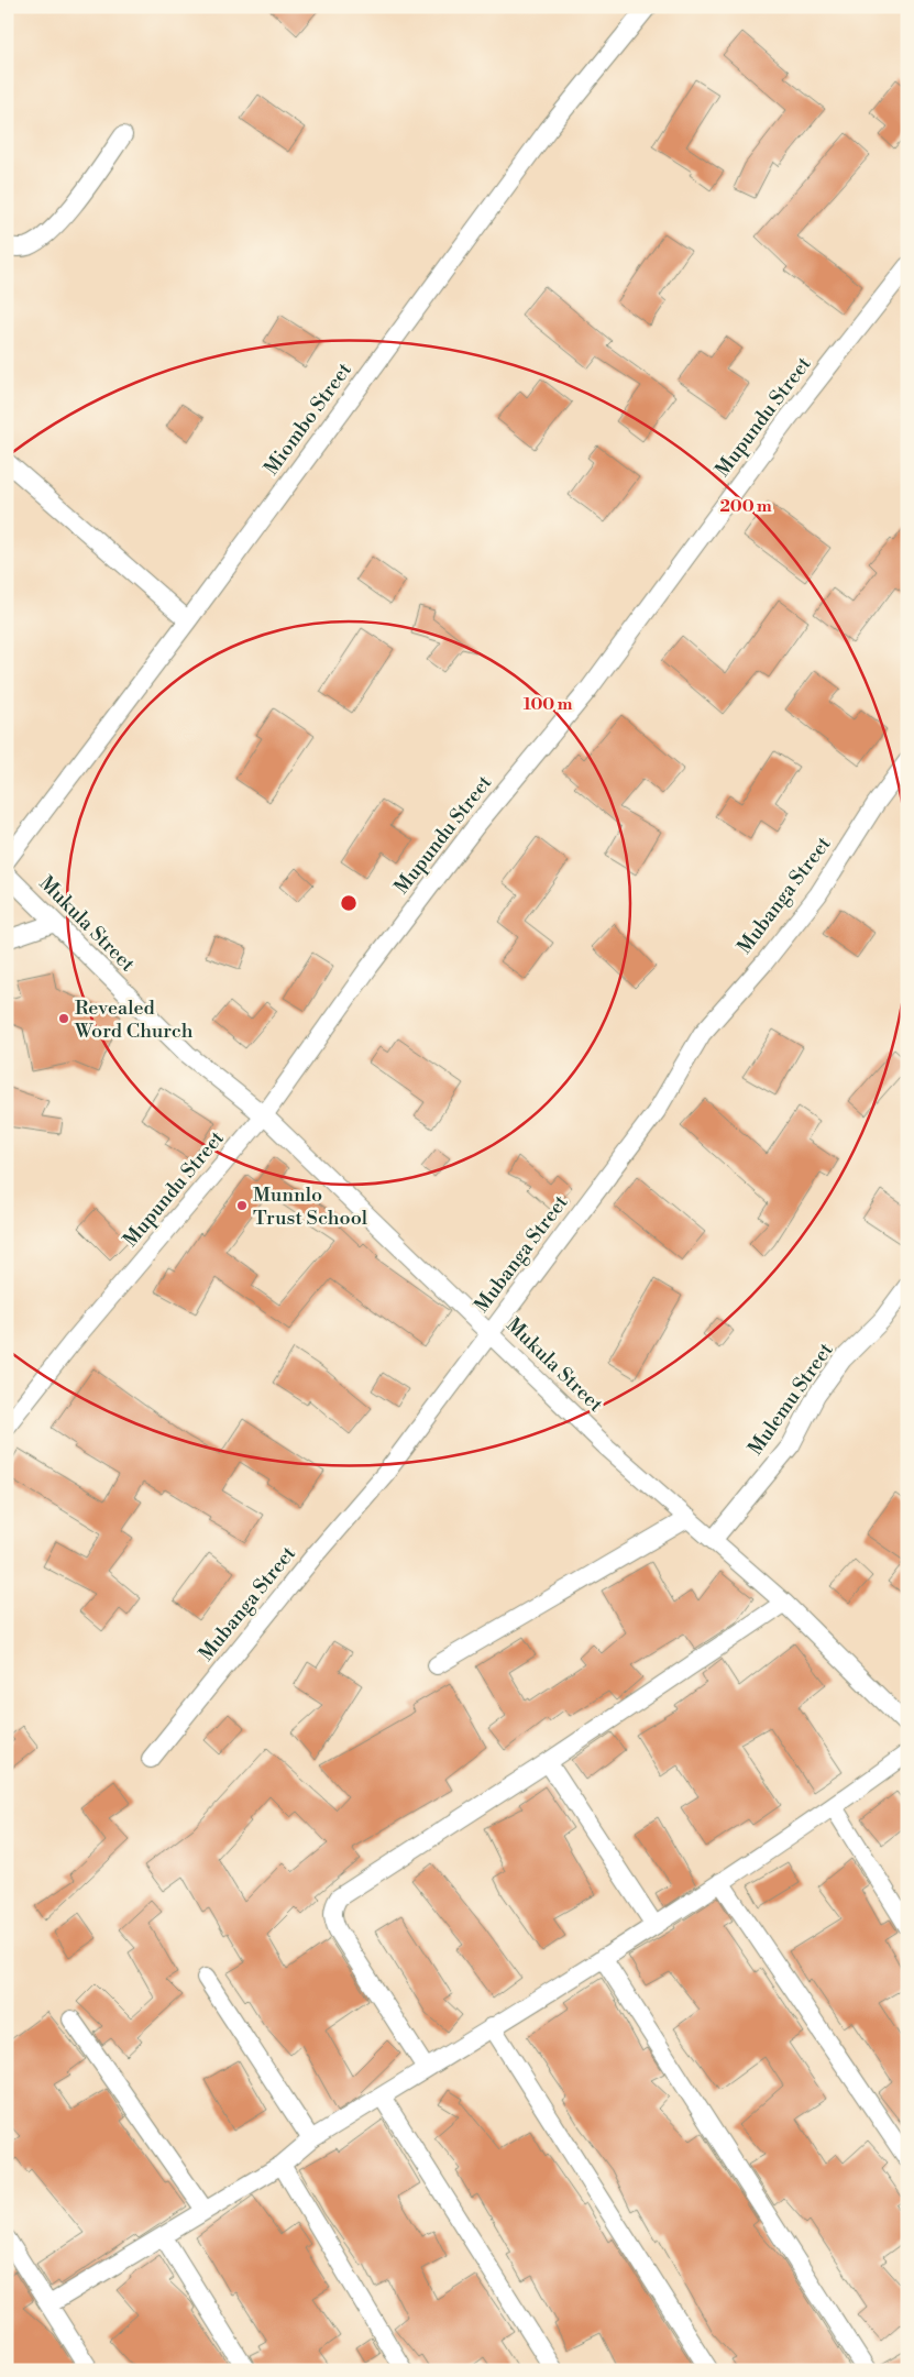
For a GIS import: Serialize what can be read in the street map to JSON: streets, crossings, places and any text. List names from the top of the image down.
{
  "streets": {
    "street": [
      "Mupundu Street",
      "Miombo Street",
      "Mubanga Street",
      "Mukula Street",
      "Mulemu Street"
    ]
  },
  "crossings": [
    ["Mupundu Street", "Mukula Street"],
    ["Mubanga Street", "Mukula Street"],
    ["Mukula Street", "Mulemu Street"]
  ],
  "places": ["Revealed Word Church", "Munnlo Trust School"],
  "rings": ["200 m", "100 m"]
}
